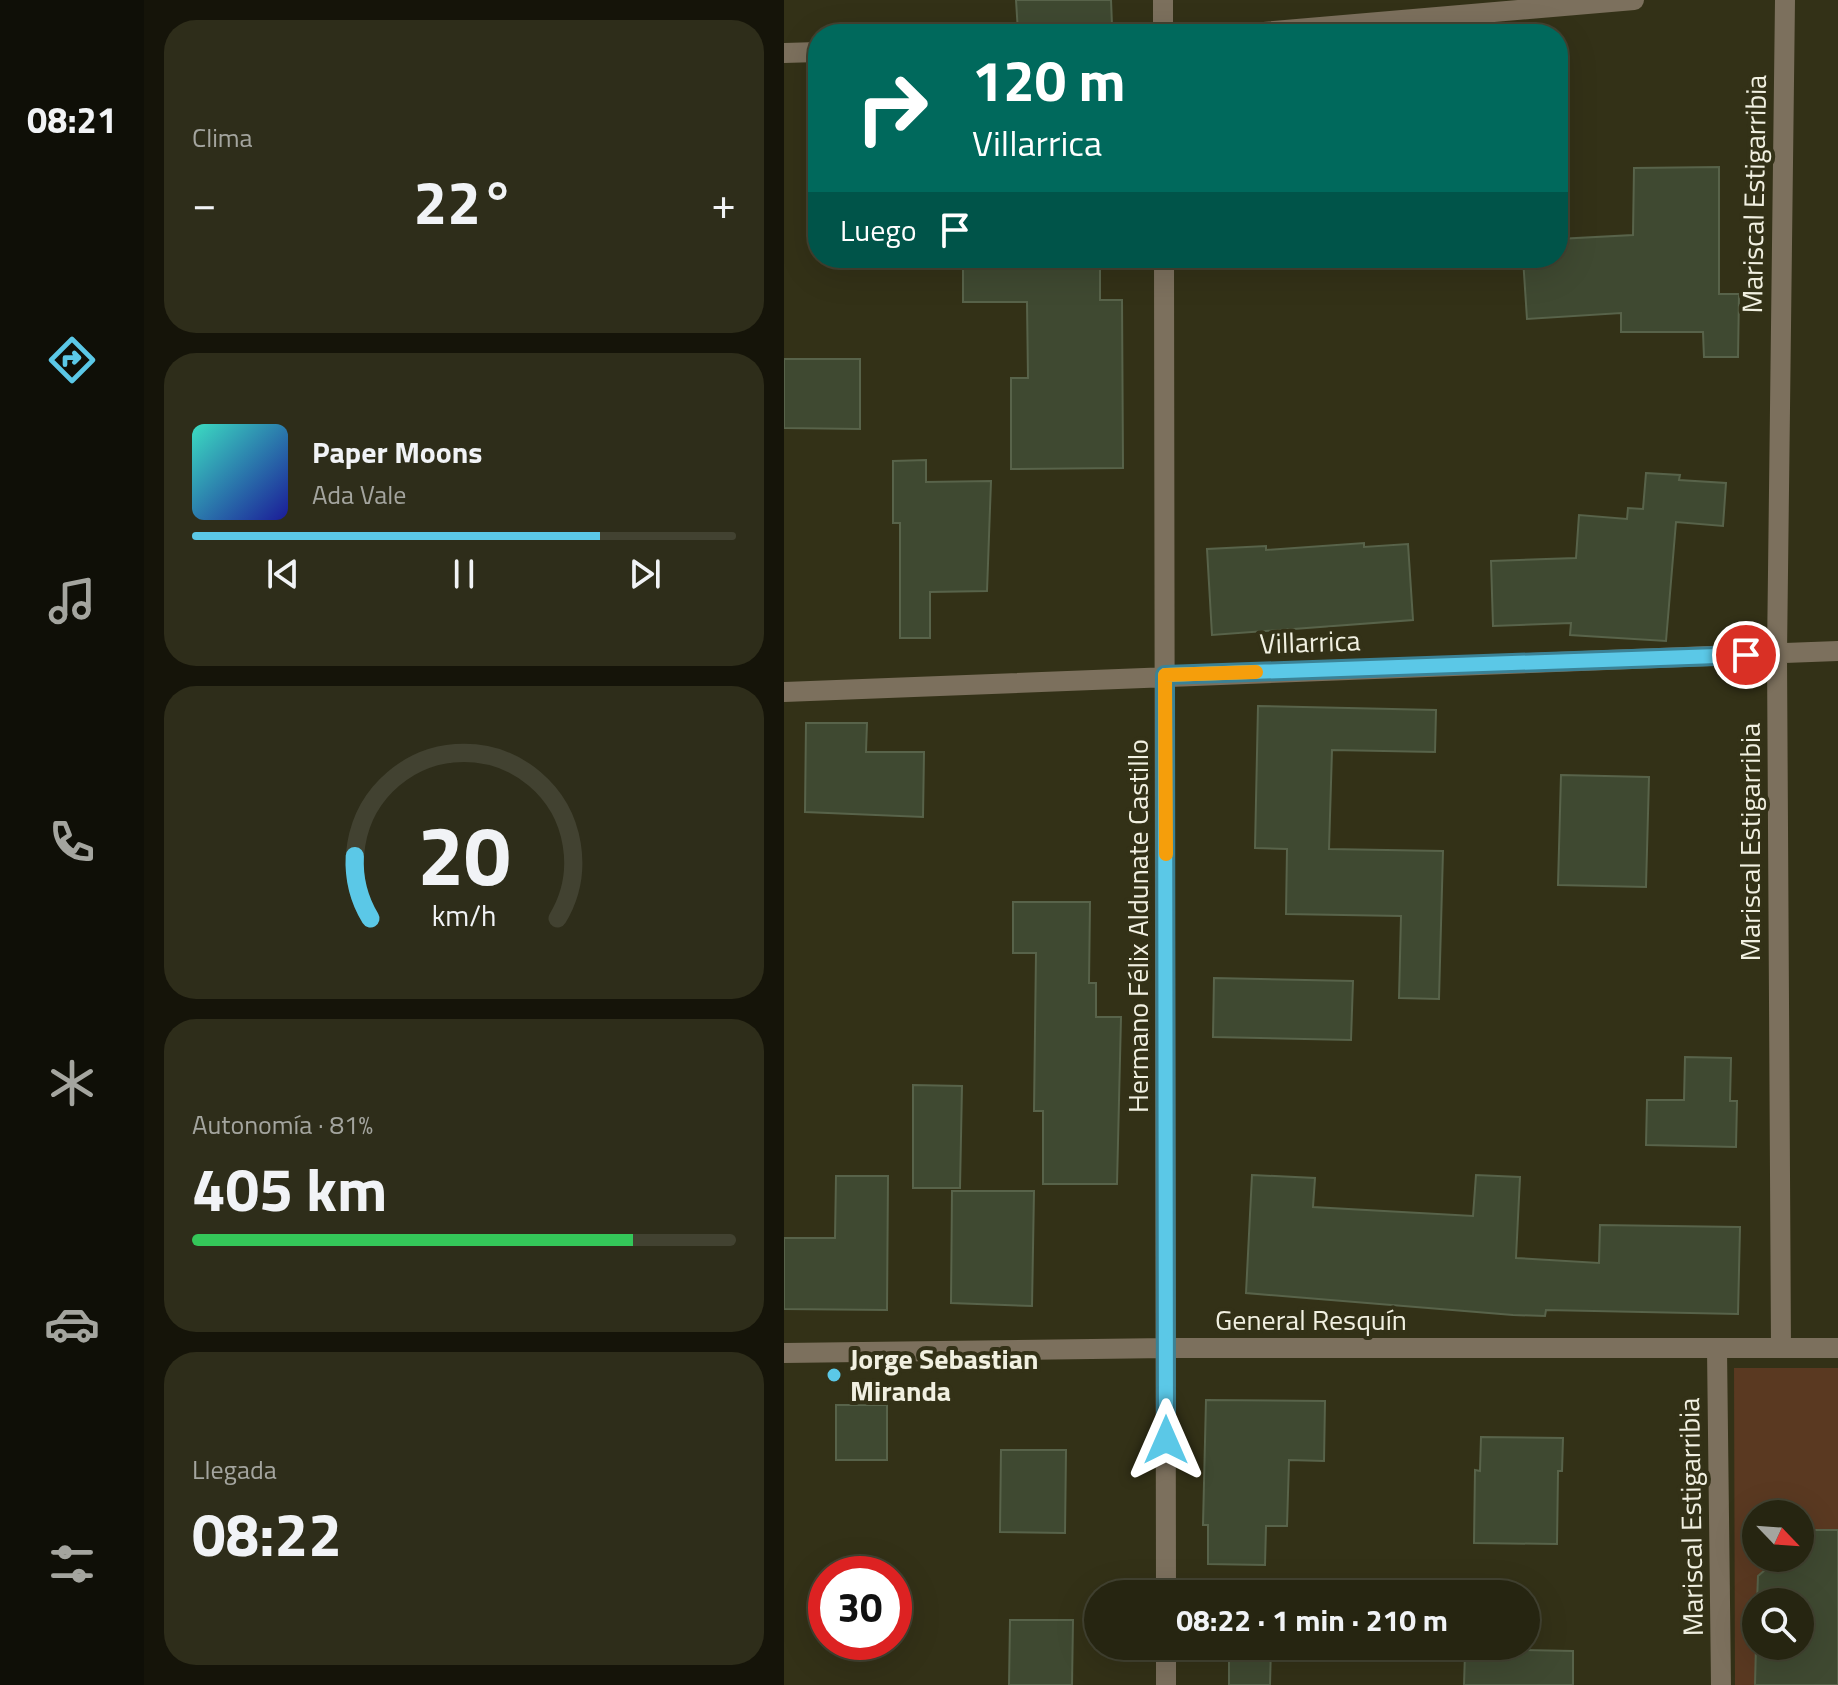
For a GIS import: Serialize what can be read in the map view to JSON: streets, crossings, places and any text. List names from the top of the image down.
{
  "streets": {
    "street": [
      "Mariscal Estigarribia",
      "Villarrica",
      "Hermano Félix Aldunate Castillo",
      "General Resquín"
    ]
  },
  "crossings": [
    ["Mariscal Estigarribia", "Villarrica"],
    ["Mariscal Estigarribia", "General Resquín"],
    ["Villarrica", "Hermano Félix Aldunate Castillo"],
    ["Hermano Félix Aldunate Castillo", "General Resquín"]
  ],
  "places": ["Jorge Sebastian Miranda"],
  "north": "bottom right",
  "page": {
    "tabs": "08:21",
    "tile": [
      "Clima",
      ["Autonomía · 81%", "405 km"],
      ["Llegada", "08:22"]
    ],
    "turn": ["120 m", "Villarrica"],
    "heat": ["−", "22°", "+"],
    "then": "Luego",
    "song": ["Paper Moons", "Ada Vale"],
    "limit": "30",
    "trip": "08:22 · 1 min · 210 m",
    "gauge": ["20", "km/h"]
  }
}
